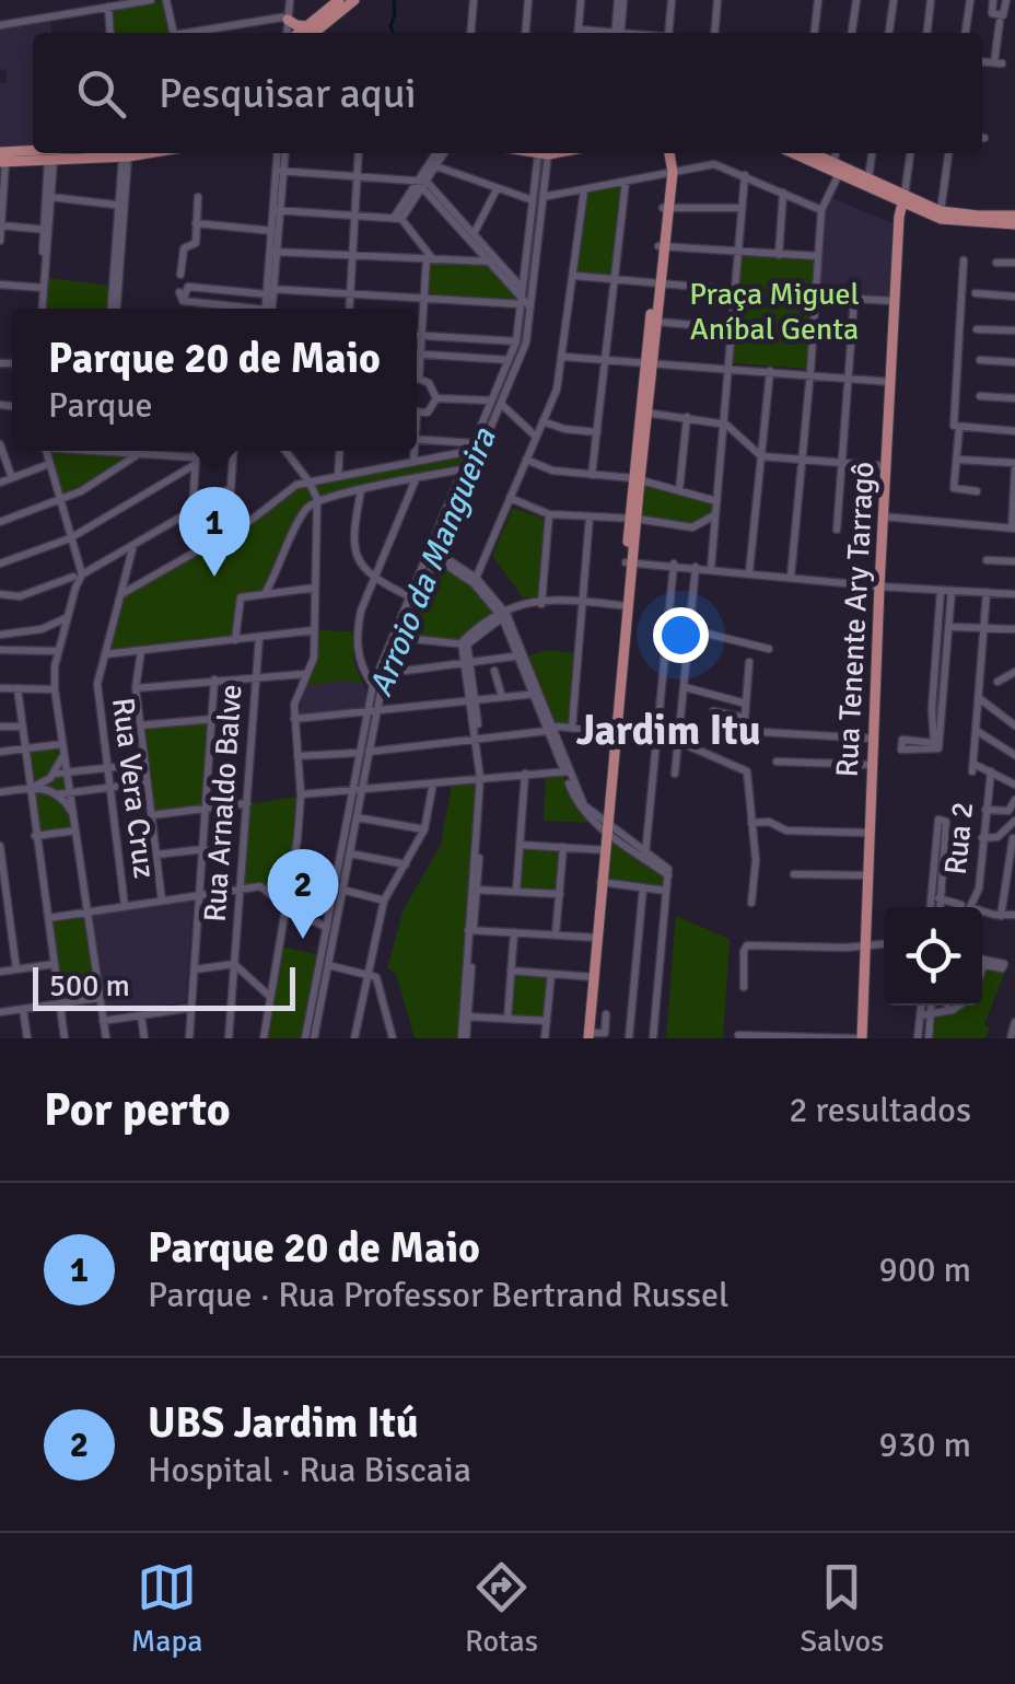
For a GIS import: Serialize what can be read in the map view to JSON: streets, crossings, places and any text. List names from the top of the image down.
{
  "streets": {
    "main road": ["Rua Tenente Ary Tarragô"],
    "street": ["Rua Vera Cruz", "Rua Arnaldo Balve", "Rua 2"]
  },
  "districts": ["Jardim Itu"],
  "water": ["Arroio da Mangueira"],
  "parks": ["Praça Miguel Aníbal Genta"],
  "scale_bar": "500 m",
  "page": {
    "search": "Pesquisar aqui",
    "popup": ["Parque 20 de Maio", "Parque"],
    "pins": ["1", "2"],
    "scale": "500 m",
    "heading": ["Por perto", "2 resultados"],
    "list": [
      {
        "mark": "1",
        "name": "Parque 20 de Maio",
        "note": "Parque · Rua Professor Bertrand Russel",
        "value": "900 m"
      },
      {
        "mark": "2",
        "name": "UBS Jardim Itú",
        "note": "Hospital · Rua Biscaia",
        "value": "930 m"
      }
    ],
    "nav": ["Mapa", "Rotas", "Salvos"]
  }
}
